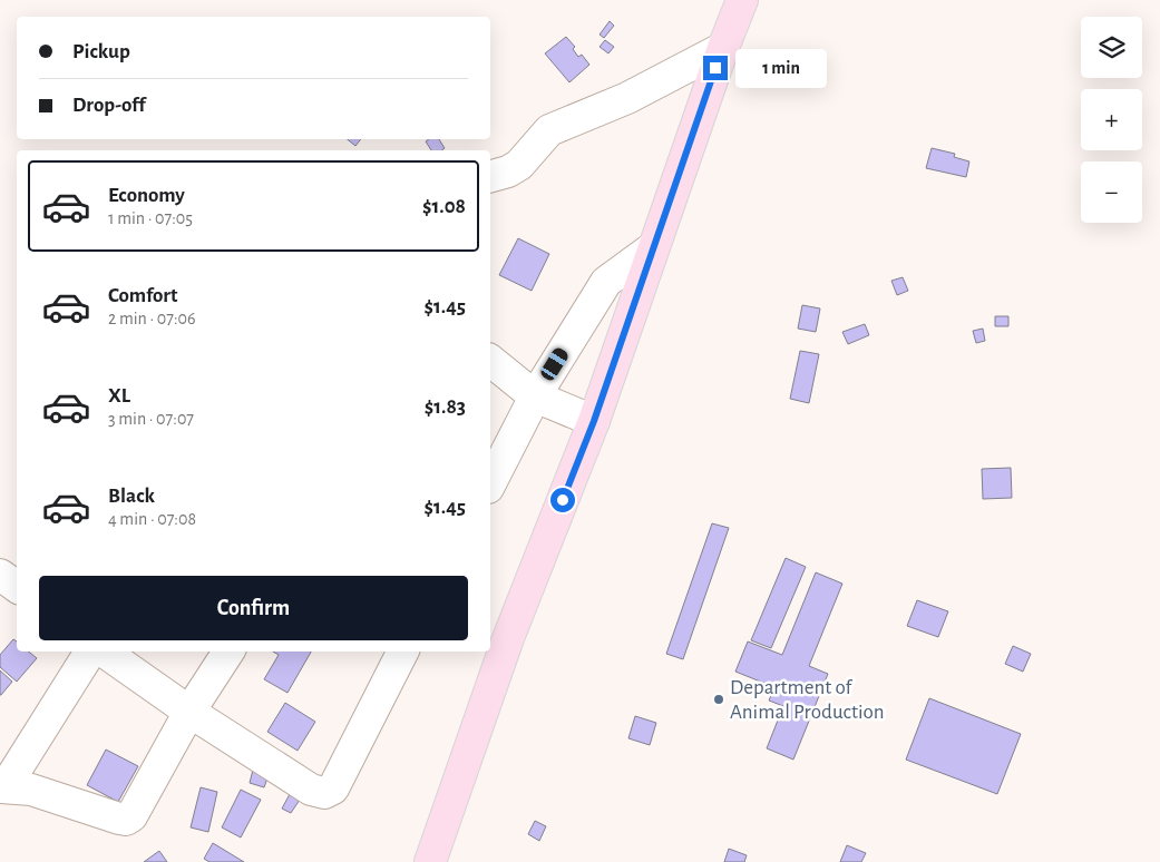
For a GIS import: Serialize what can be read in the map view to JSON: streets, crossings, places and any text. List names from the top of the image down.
{
  "places": ["Department of Animal Production"],
  "page": {
    "map_buttons": ["+", "−"],
    "banner": ["Pickup", "Drop-off"],
    "bubble": "1 min",
    "list": [
      {
        "name": "Economy",
        "note": "1 min · 07:05",
        "value": "$1.08"
      },
      {
        "name": "Comfort",
        "note": "2 min · 07:06",
        "value": "$1.45"
      },
      {
        "name": "XL",
        "note": "3 min · 07:07",
        "value": "$1.83"
      },
      {
        "name": "Black",
        "note": "4 min · 07:08",
        "value": "$1.45"
      }
    ],
    "buttons": "Confirm"
  }
}
